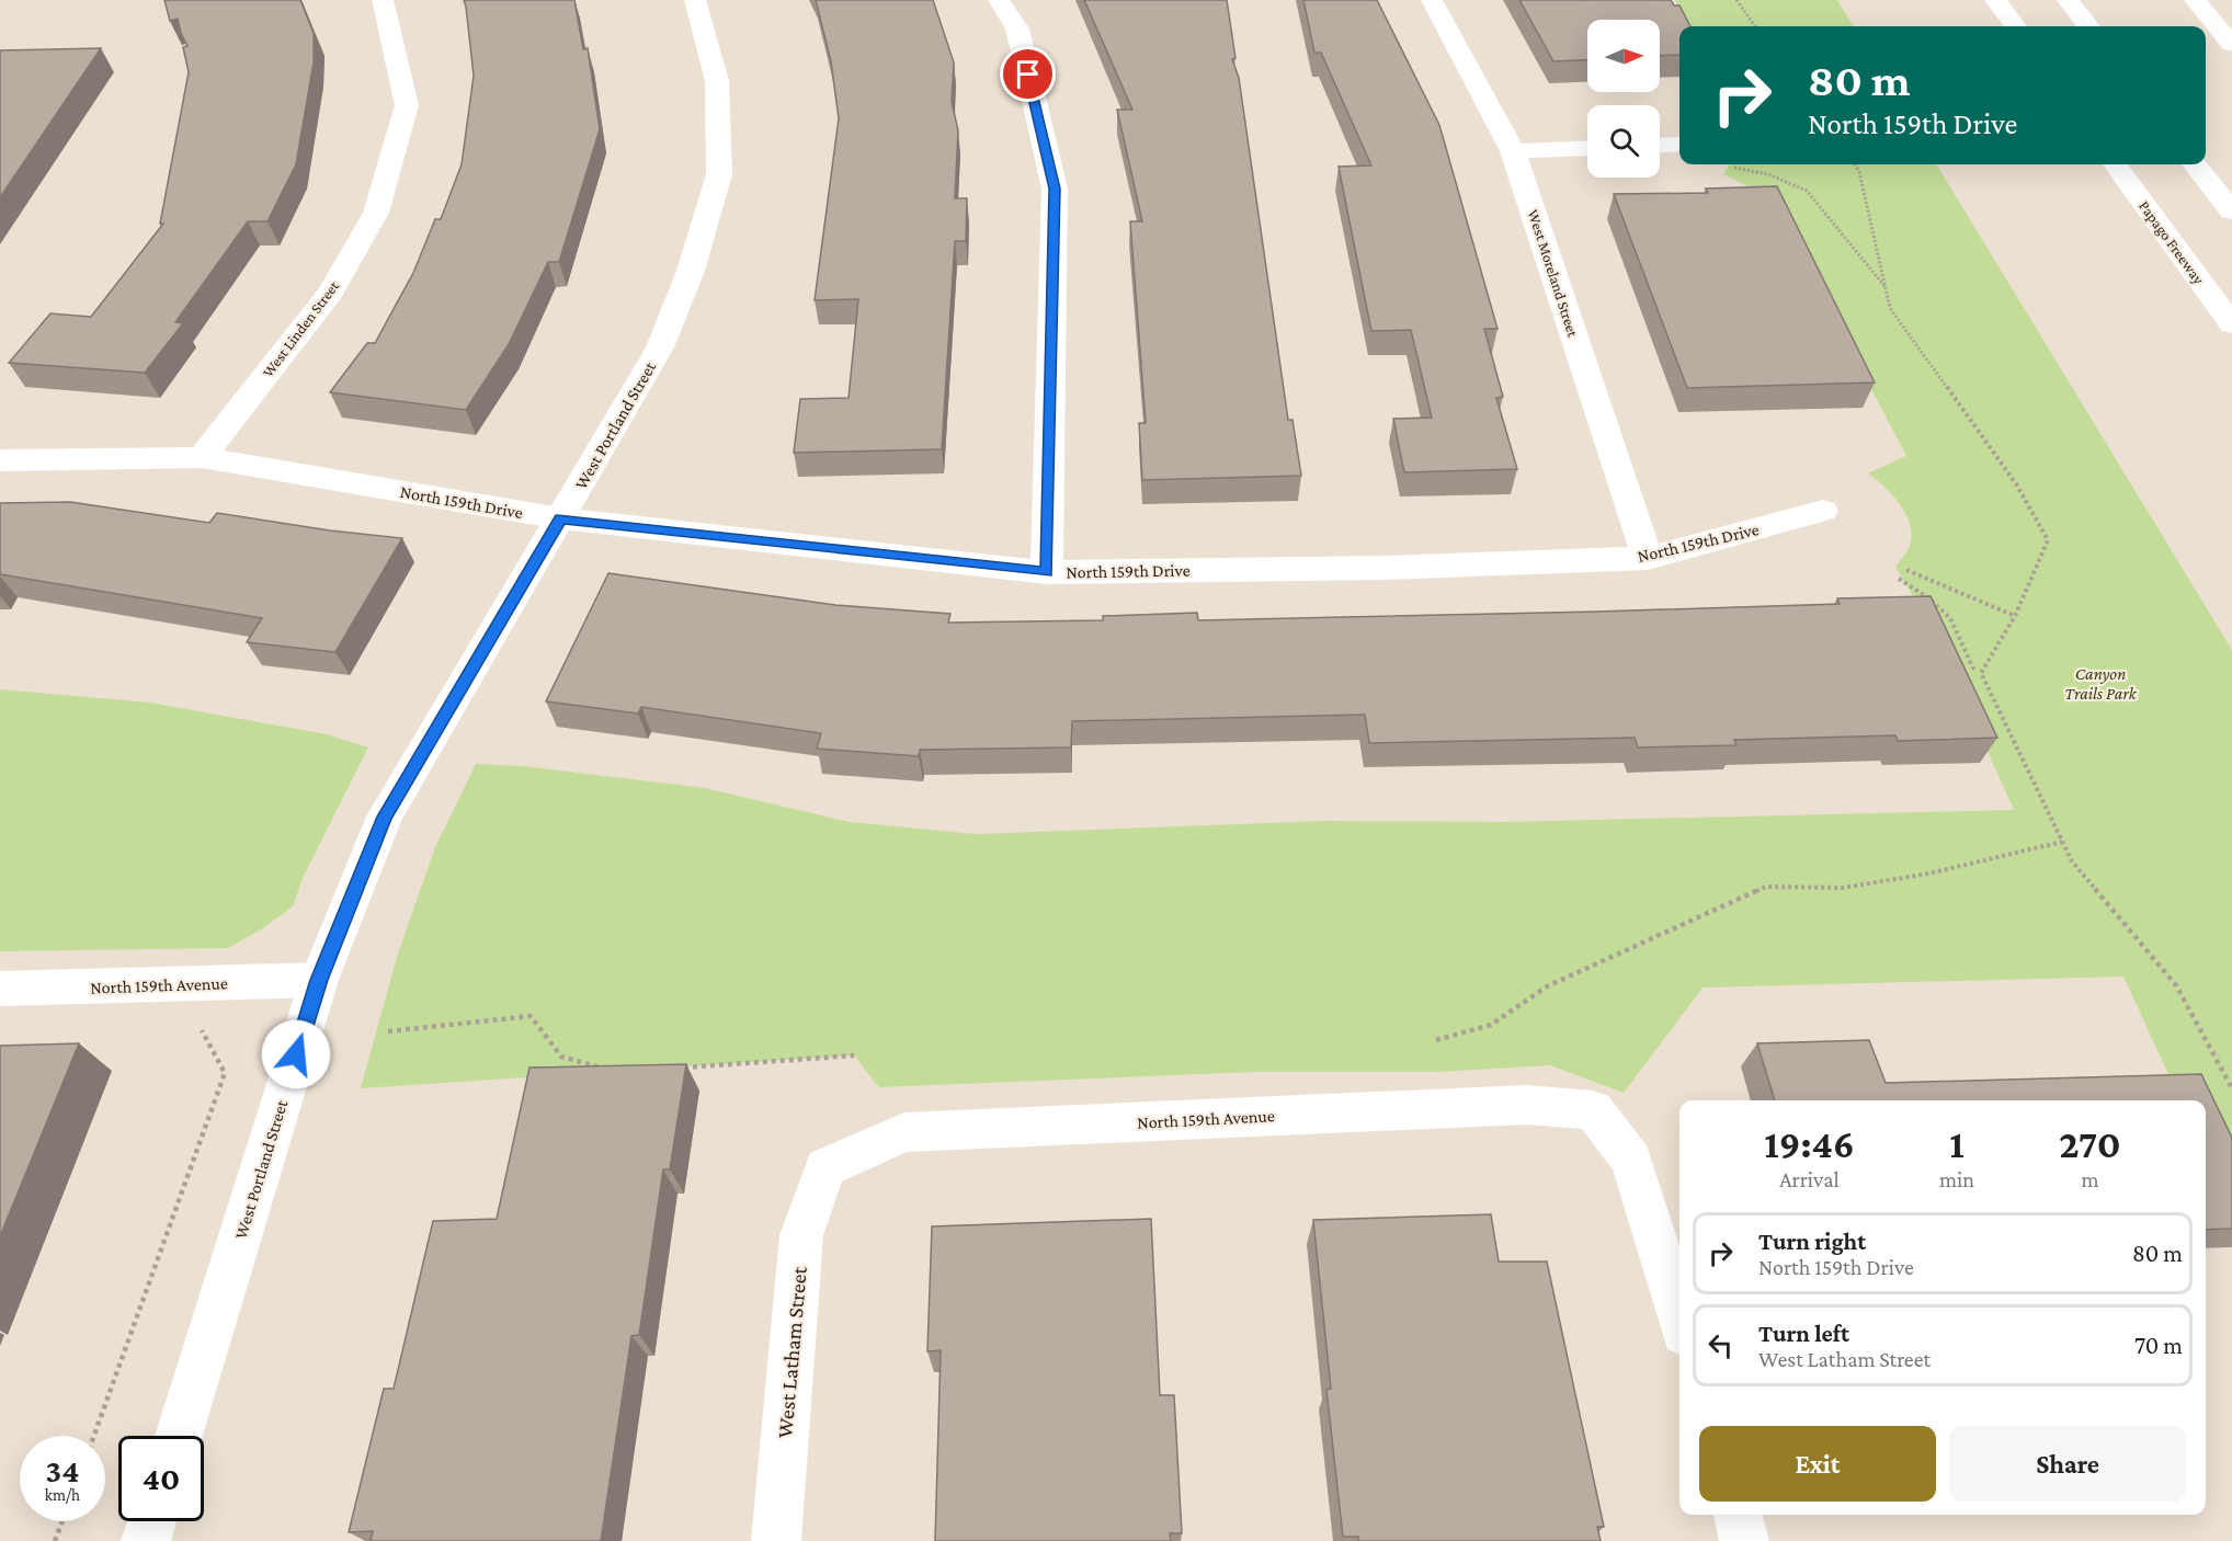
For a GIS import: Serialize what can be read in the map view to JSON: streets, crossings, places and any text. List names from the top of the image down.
{
  "streets": {
    "main road": [
      "Papago Freeway",
      "West Moreland Street",
      "West Linden Street",
      "West Portland Street",
      "North 159th Drive",
      "North 159th Avenue",
      "West Latham Street"
    ]
  },
  "crossings": [
    ["West Moreland Street", "North 159th Drive"],
    ["West Linden Street", "North 159th Drive"],
    ["West Portland Street", "North 159th Drive"],
    ["West Portland Street", "North 159th Avenue"],
    ["North 159th Avenue", "West Latham Street"]
  ],
  "parks": ["Canyon Trails Park"],
  "north": "right",
  "page": {
    "turn": ["80 m", "North 159th Drive"],
    "eta": [
      "19:46",
      "Arrival",
      "1",
      "min",
      "270",
      "m"
    ],
    "list": [
      {
        "name": "Turn right",
        "note": "North 159th Drive",
        "value": "80 m"
      },
      {
        "name": "Turn left",
        "note": "West Latham Street",
        "value": "70 m"
      }
    ],
    "buttons": ["Exit", "Share"],
    "speed": "34 km/h",
    "limit": "40"
  }
}
